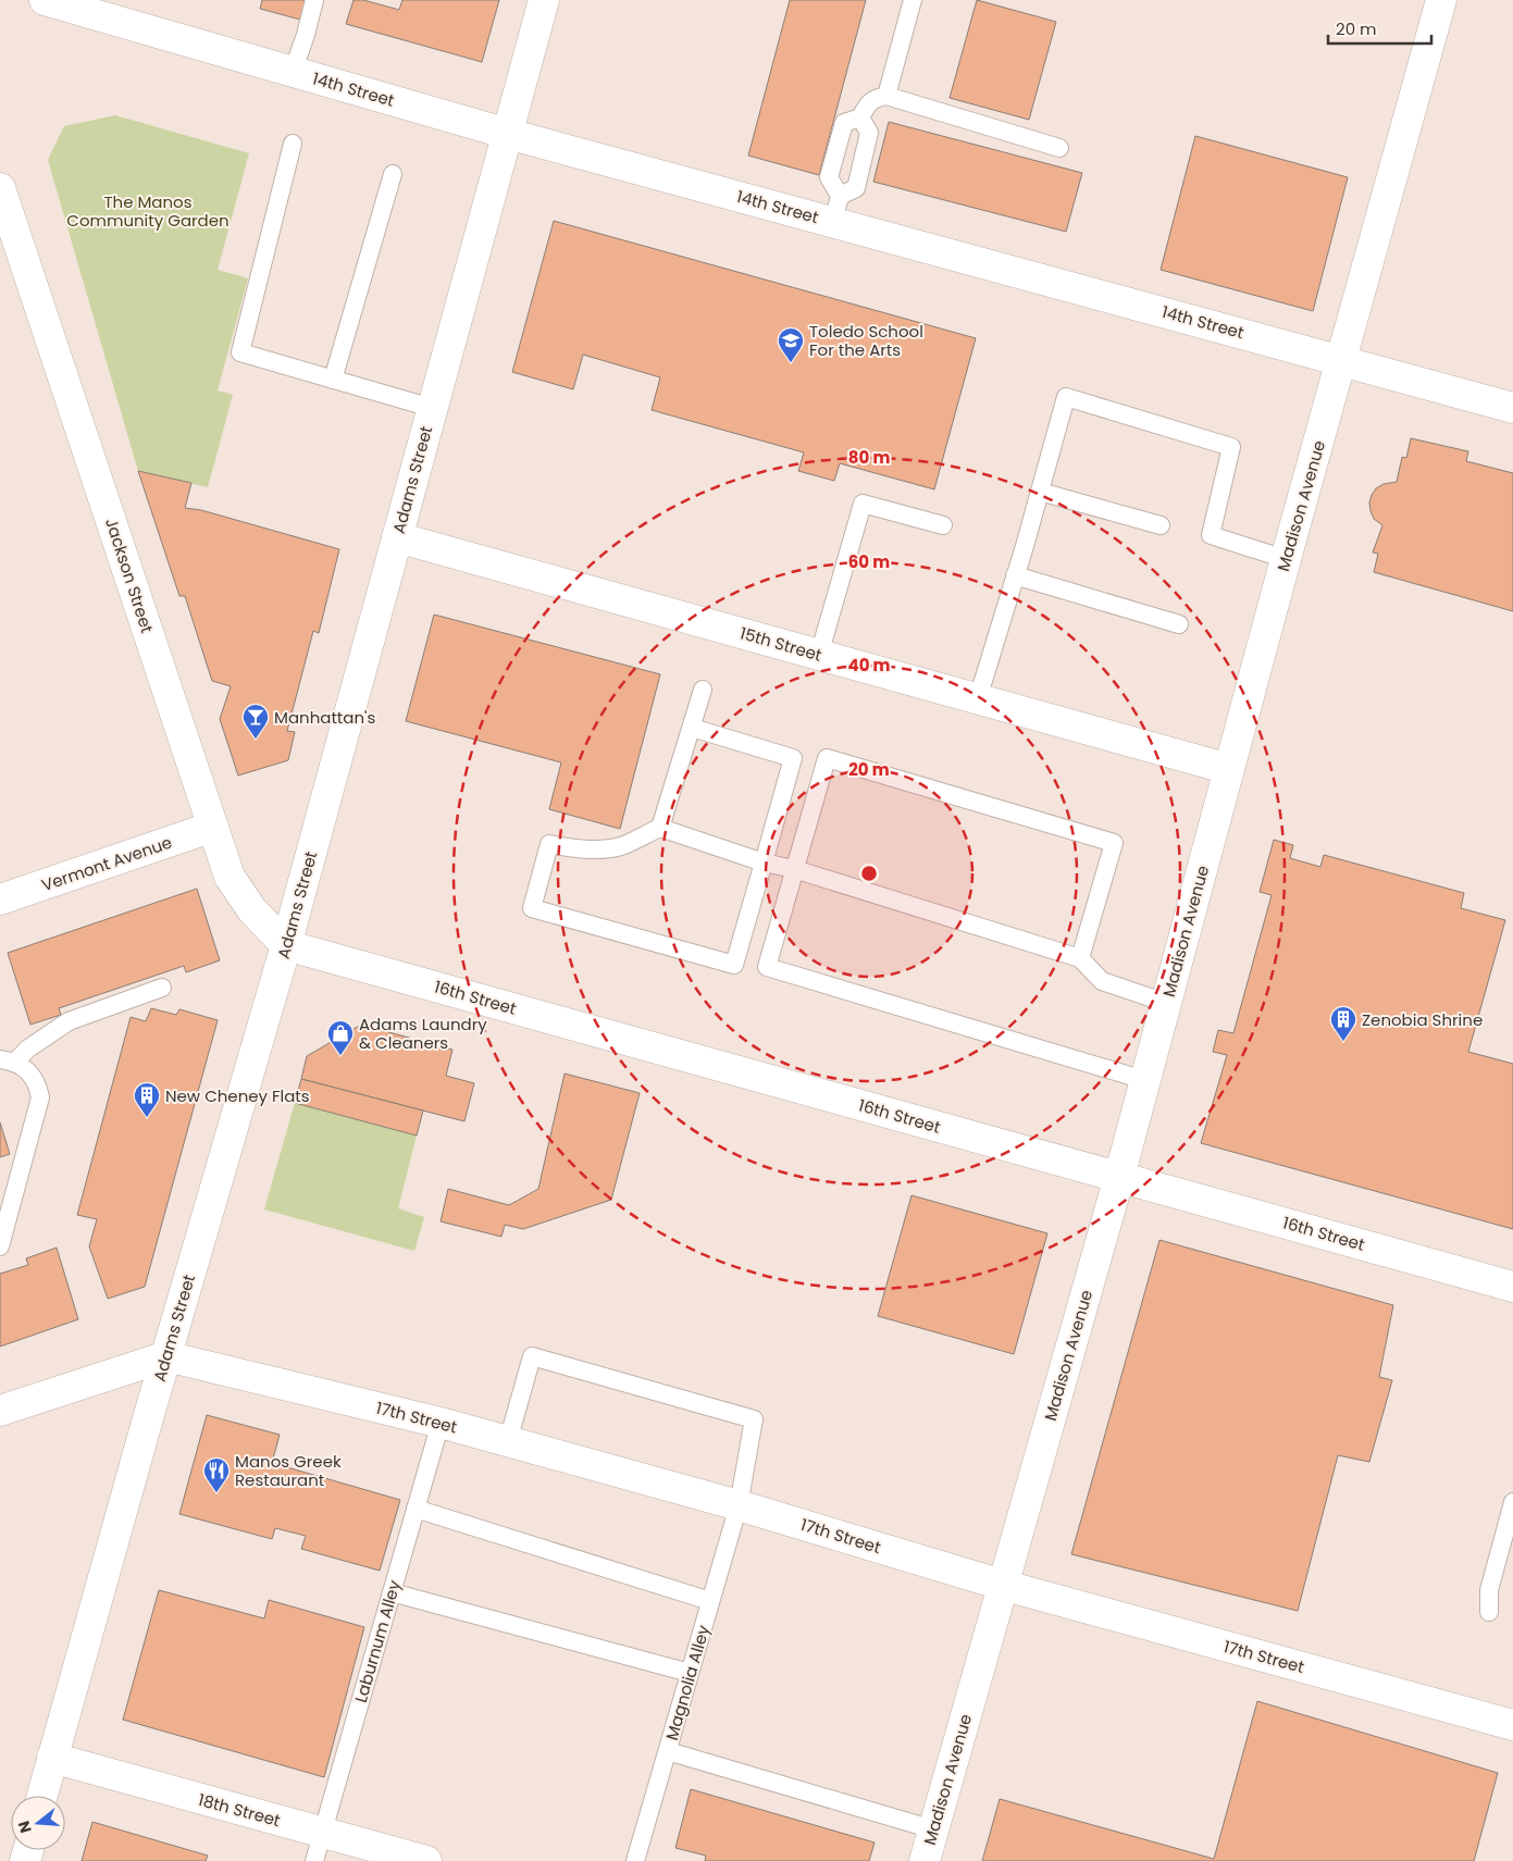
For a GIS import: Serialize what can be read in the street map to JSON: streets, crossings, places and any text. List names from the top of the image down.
{
  "streets": {
    "street": [
      "14th Street",
      "Adams Street",
      "Madison Avenue",
      "Jackson Street",
      "15th Street",
      "Vermont Avenue",
      "16th Street",
      "17th Street",
      "18th Street"
    ],
    "lane": ["Laburnum Alley", "Magnolia Alley"]
  },
  "crossings": [
    ["14th Street", "Adams Street"],
    ["14th Street", "Madison Avenue"],
    ["Adams Street", "Jackson Street"],
    ["Adams Street", "15th Street"],
    ["Adams Street", "16th Street"],
    ["Adams Street", "17th Street"],
    ["Adams Street", "18th Street"],
    ["Madison Avenue", "15th Street"],
    ["Madison Avenue", "16th Street"],
    ["Madison Avenue", "17th Street"],
    ["Jackson Street", "Vermont Avenue"],
    ["Jackson Street", "16th Street"],
    ["17th Street", "Laburnum Alley"],
    ["17th Street", "Magnolia Alley"],
    ["Laburnum Alley", "18th Street"]
  ],
  "parks": ["The Manos Community Garden"],
  "places": {
    "school or university": ["Toledo School For the Arts"],
    "bar": ["Manhattan's"],
    "building": ["Zenobia Shrine", "New Cheney Flats"],
    "shop": ["Adams Laundry & Cleaners"],
    "restaurant": ["Manos Greek Restaurant"]
  },
  "scale_bar": "20 m",
  "north": "left",
  "rings": [
    "80 m",
    "60 m",
    "40 m",
    "20 m"
  ]
}
